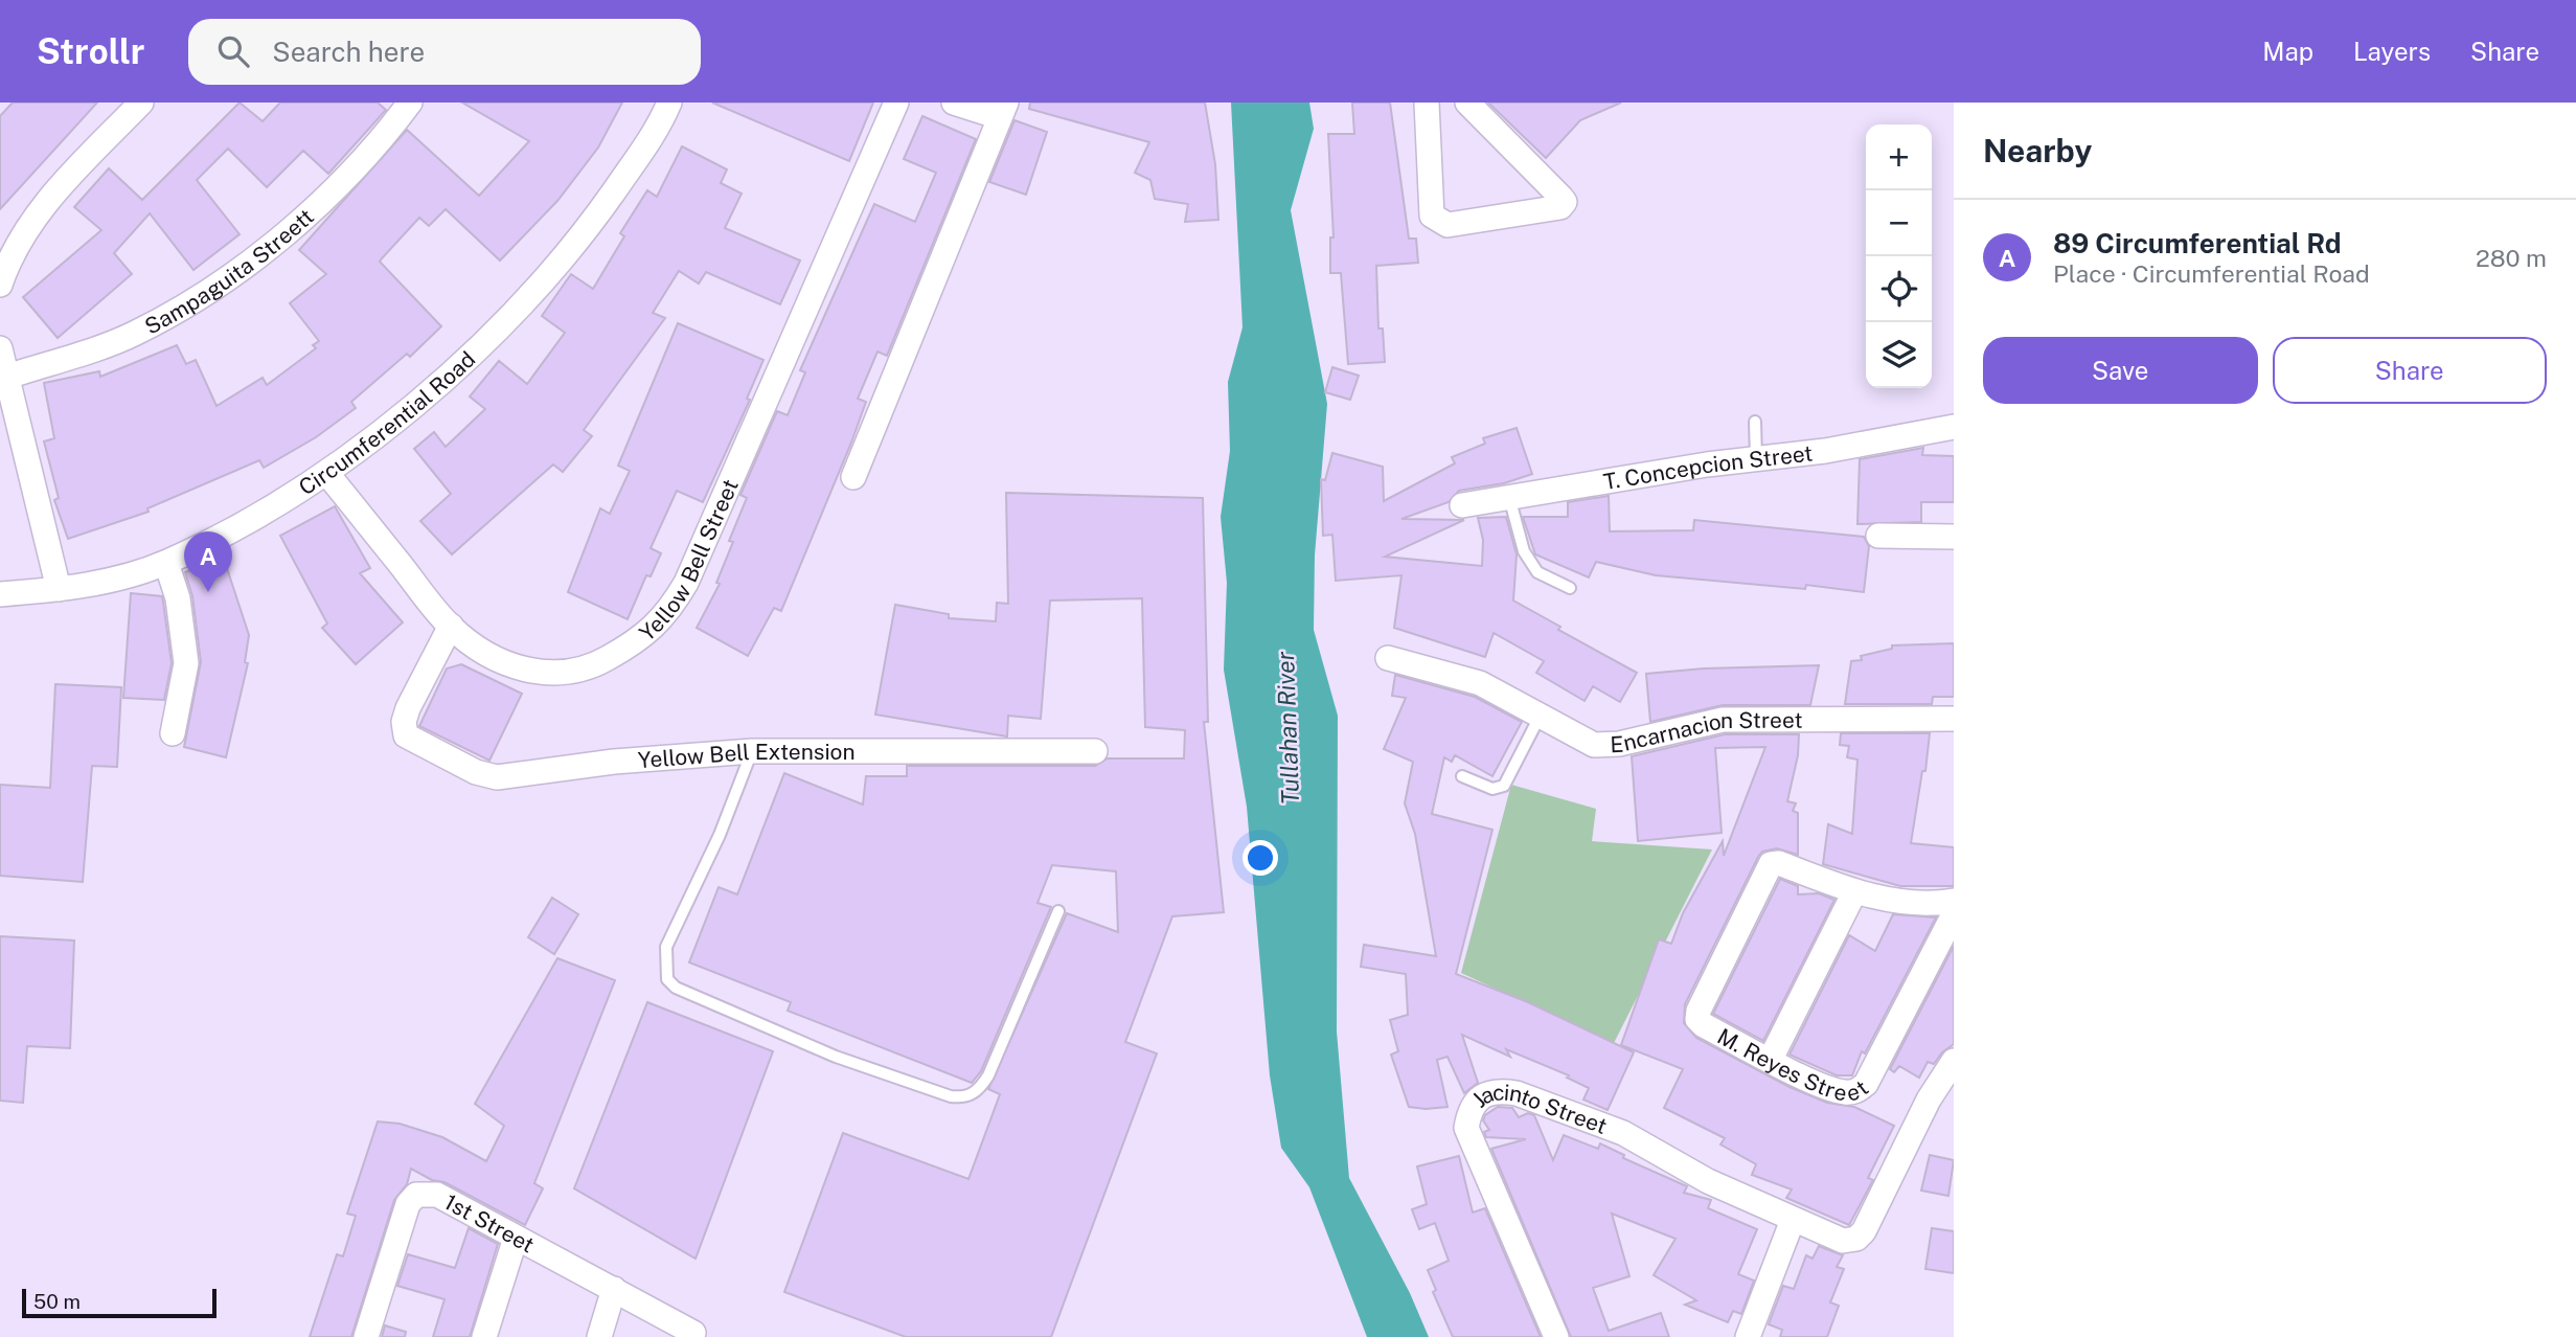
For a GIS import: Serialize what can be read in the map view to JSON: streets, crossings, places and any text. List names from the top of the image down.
{
  "streets": {
    "street": [
      "Sampaguita Streett",
      "Circumferential Road",
      "T. Concepcion Street",
      "Yellow Bell Street",
      "Encarnacion Street",
      "Yellow Bell Extension",
      "M. Reyes Street",
      "Jacinto Street",
      "1st Street"
    ]
  },
  "crossings": [
    ["Circumferential Road", "Yellow Bell Street"],
    ["Yellow Bell Street", "Yellow Bell Extension"]
  ],
  "water": ["Tullahan River"],
  "scale_bar": "50 m",
  "page": {
    "header": "Strollr",
    "search": "Search here",
    "nav": ["Map", "Layers", "Share"],
    "heading": "Nearby",
    "map_buttons": ["+", "−"],
    "list": [
      {
        "mark": "A",
        "name": "89 Circumferential Rd",
        "note": "Place · Circumferential Road",
        "value": "280 m"
      }
    ],
    "buttons": ["Save", "Share"],
    "pins": "A",
    "scale": "50 m"
  }
}
